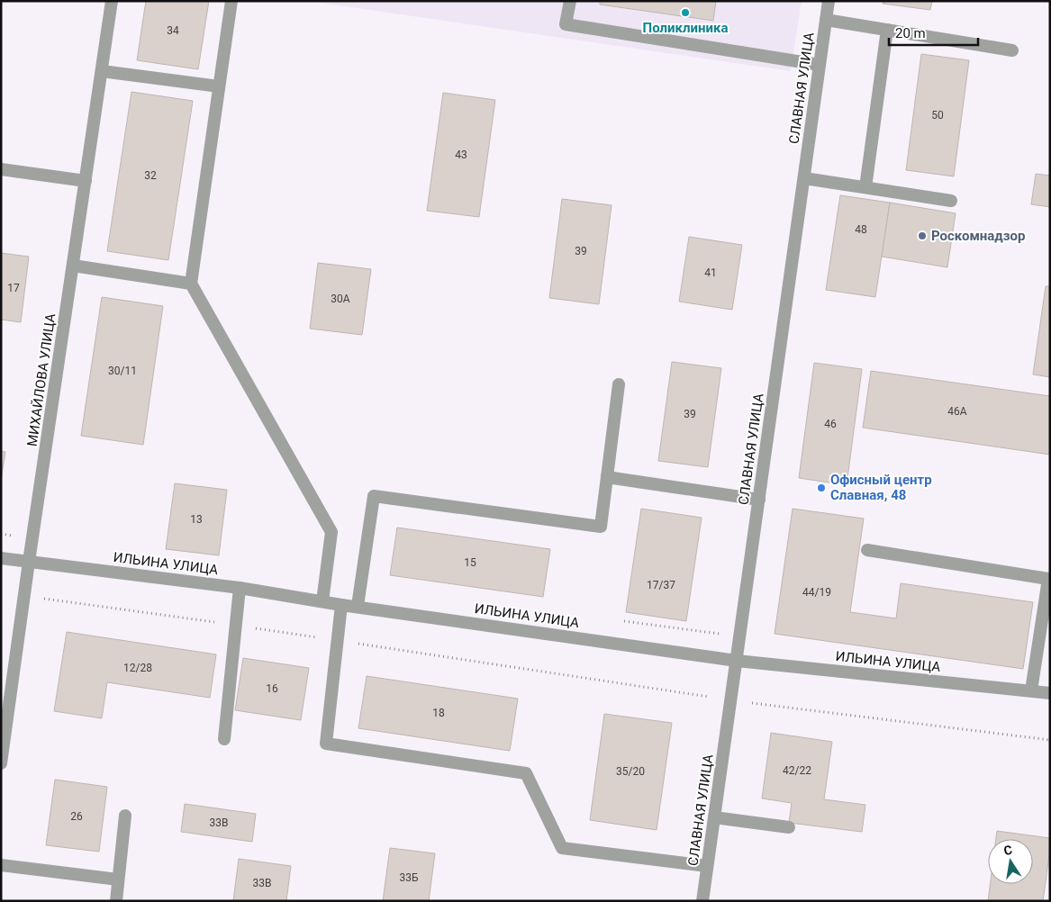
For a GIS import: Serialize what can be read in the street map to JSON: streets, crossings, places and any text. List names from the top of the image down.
{
  "streets": {
    "street": ["СЛАВНАЯ УЛИЦА", "МИХАЙЛОВА УЛИЦА", "ИЛЬИНА УЛИЦА"]
  },
  "crossings": [
    ["СЛАВНАЯ УЛИЦА", "ИЛЬИНА УЛИЦА"],
    ["МИХАЙЛОВА УЛИЦА", "ИЛЬИНА УЛИЦА"]
  ],
  "places": ["Поликлиника", "Роскомнадзор", "Офисный центр Славная, 48"],
  "house_numbers": [
    "34",
    "50",
    "43",
    "32",
    "48",
    "39",
    "41",
    "17",
    "30А",
    "30/11",
    "46А",
    "39",
    "46",
    "13",
    "15",
    "17/37",
    "44/19",
    "12/28",
    "16",
    "18",
    "42/22",
    "35/20",
    "26",
    "33В",
    "33Б",
    "33В"
  ],
  "scale_bar": "20 m",
  "north": "top"
}
